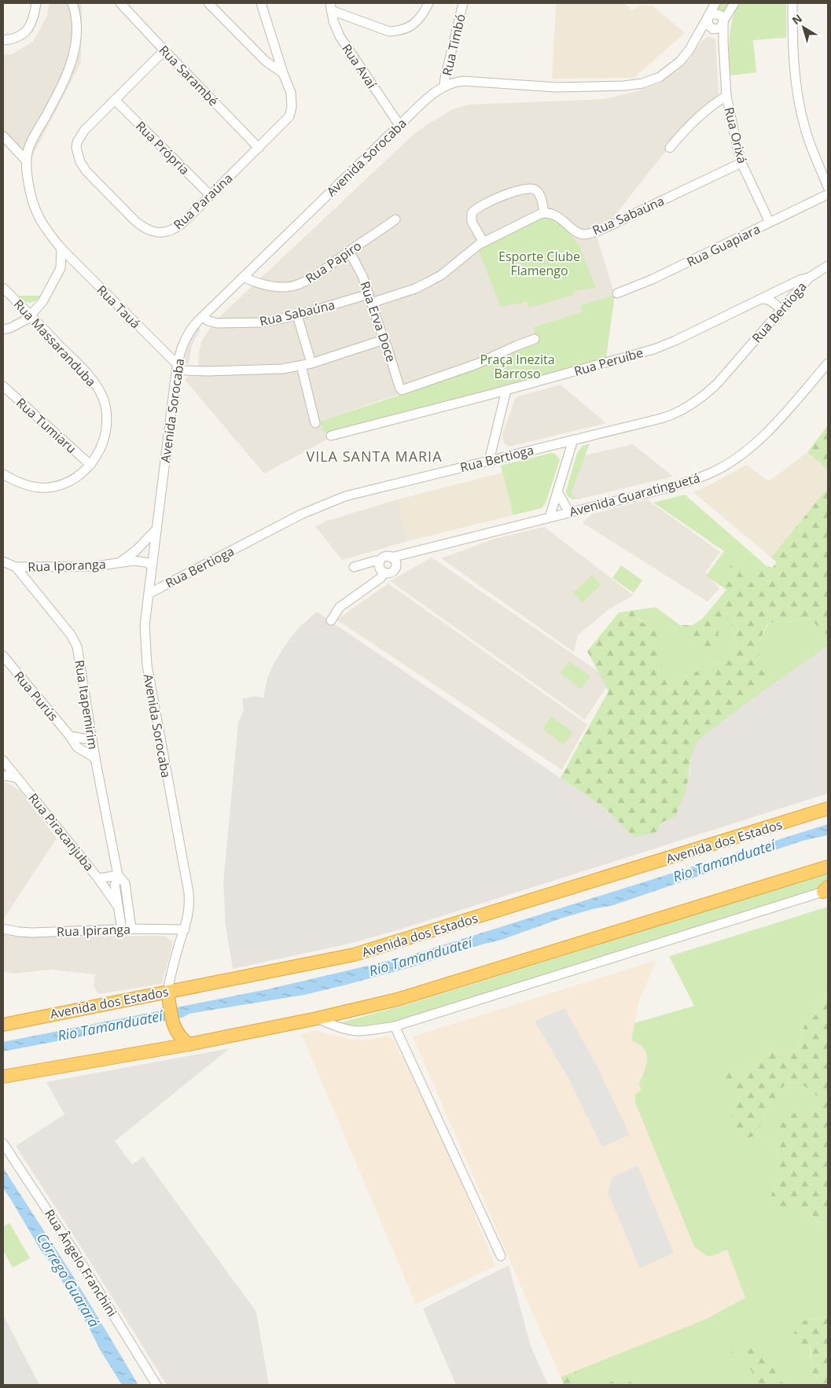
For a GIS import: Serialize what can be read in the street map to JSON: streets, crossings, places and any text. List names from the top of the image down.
{
  "streets": {
    "highway": ["Avenida dos Estados"],
    "street": [
      "Rua Timbó",
      "Rua Avaí",
      "Rua Sarambé",
      "Rua Orixá",
      "Rua Própria",
      "Avenida Sorocaba",
      "Rua Paraúna",
      "Rua Sabaúna",
      "Rua Guapiara",
      "Rua Papiro",
      "Rua Tauá",
      "Rua Bertioga",
      "Rua Erva Doce",
      "Rua Massaranduba",
      "Rua Peruíbe",
      "Rua Tumiaru",
      "Avenida Guaratinguetá",
      "Rua Iporanga",
      "Rua Purús",
      "Rua Itapemirim",
      "Rua Piracanjuba",
      "Rua Ipiranga",
      "Rua Ângelo Franchini"
    ]
  },
  "crossings": [
    ["Rua Timbó", "Avenida Sorocaba"],
    ["Rua Avaí", "Avenida Sorocaba"],
    ["Rua Sarambé", "Rua Paraúna"],
    ["Rua Orixá", "Avenida Sorocaba"],
    ["Rua Orixá", "Rua Sabaúna"],
    ["Rua Orixá", "Rua Guapiara"],
    ["Rua Própria", "Rua Paraúna"],
    ["Avenida Sorocaba", "Rua Sabaúna"],
    ["Avenida Sorocaba", "Rua Papiro"],
    ["Avenida Sorocaba", "Rua Tauá"],
    ["Avenida Sorocaba", "Rua Bertioga"],
    ["Avenida Sorocaba", "Rua Iporanga"],
    ["Avenida Sorocaba", "Avenida dos Estados"],
    ["Avenida Sorocaba", "Rua Ipiranga"],
    ["Rua Sabaúna", "Rua Erva Doce"],
    ["Rua Papiro", "Rua Erva Doce"],
    ["Rua Bertioga", "Rua Peruíbe"],
    ["Rua Massaranduba", "Rua Tumiaru"],
    ["Rua Iporanga", "Rua Itapemirim"],
    ["Rua Purús", "Rua Itapemirim"],
    ["Rua Itapemirim", "Rua Piracanjuba"],
    ["Rua Itapemirim", "Rua Ipiranga"]
  ],
  "districts": ["VILA SANTA MARIA"],
  "water": ["Rio Tamanduateí", "Córrego Guarará"],
  "parks": ["Esporte Clube Flamengo", "Praça Inezita Barroso"],
  "north": "top left"
}
